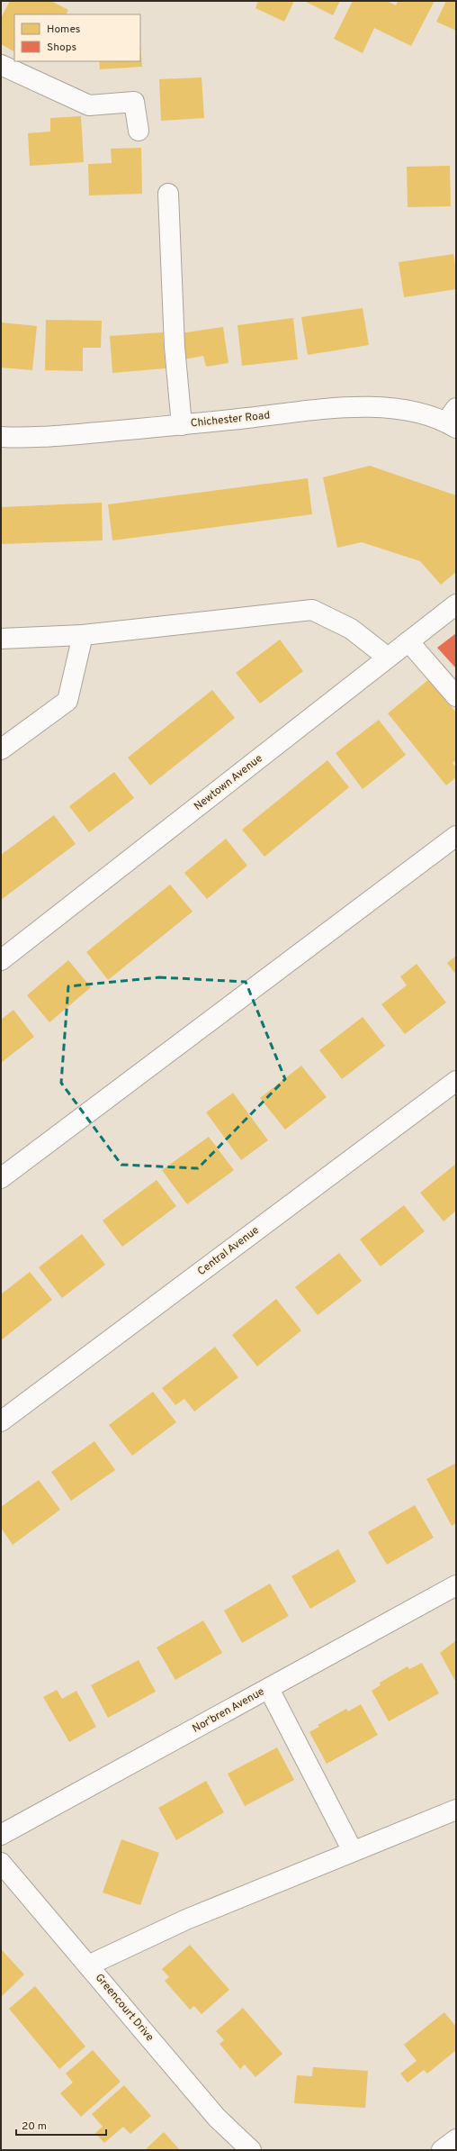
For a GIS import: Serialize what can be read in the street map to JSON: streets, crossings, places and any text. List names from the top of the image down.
{
  "streets": {
    "street": [
      "Chichester Road",
      "Newtown Avenue",
      "Central Avenue",
      "Nor'bren Avenue",
      "Greencourt Drive"
    ]
  },
  "legend": ["Homes", "Shops"],
  "scale_bar": "20 m"
}
